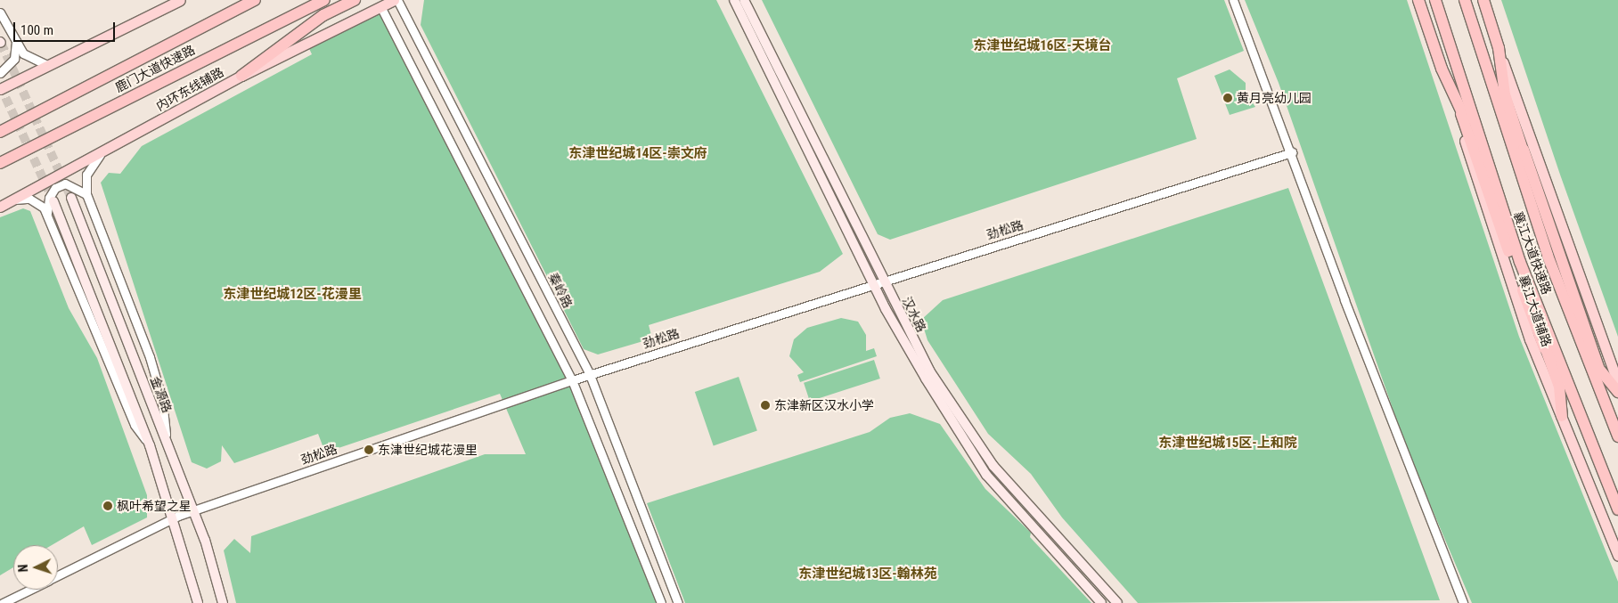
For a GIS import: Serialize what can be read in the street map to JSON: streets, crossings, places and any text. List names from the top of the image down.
{
  "streets": {
    "highway": ["鹿门大道快速路", "襄江大道快速路"],
    "main road": [
      "内环东线辅路",
      "襄江大道辅路",
      "汉水路",
      "金源路"
    ],
    "street": ["劲松路", "秦岭路"]
  },
  "crossings": [
    ["内环东线辅路", "秦岭路"],
    ["劲松路", "秦岭路"],
    ["劲松路", "汉水路"],
    ["劲松路", "金源路"]
  ],
  "districts": [
    "东津世纪城16区-天境台",
    "东津世纪城14区-崇文府",
    "东津世纪城12区-花漫里",
    "东津世纪城15区-上和院",
    "东津世纪城13区-翰林苑"
  ],
  "places": [
    "黄月亮幼儿园",
    "东津新区汉水小学",
    "东津世纪城花漫里",
    "枫叶希望之星"
  ],
  "scale_bar": "100 m",
  "north": "left"
}
